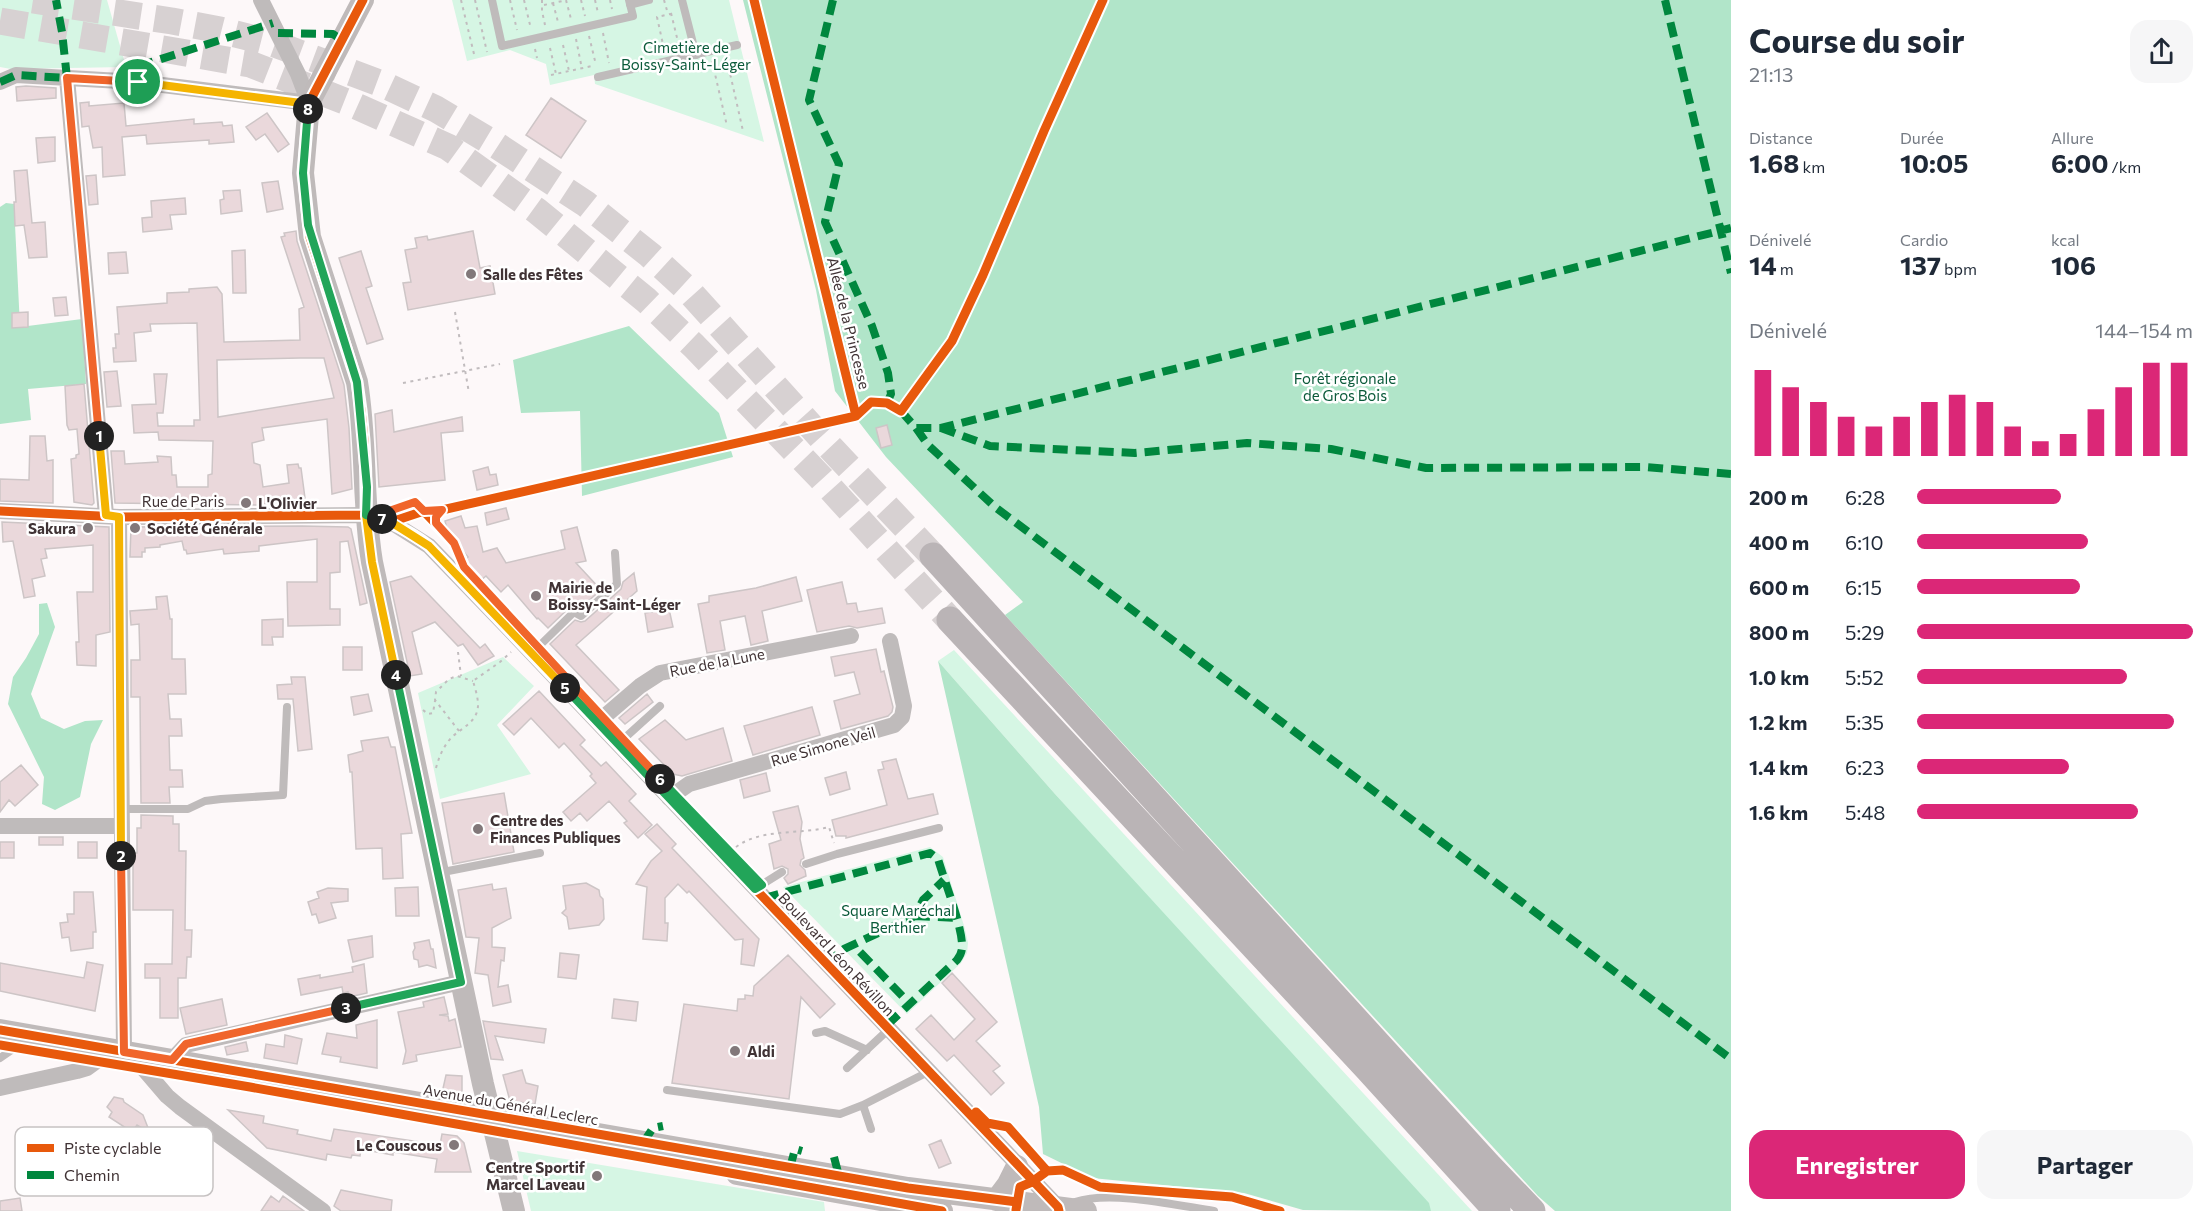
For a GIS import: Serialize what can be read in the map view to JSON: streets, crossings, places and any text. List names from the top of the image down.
{
  "streets": {
    "main road": ["Avenue du Général Leclerc"],
    "street": [
      "Rue de Paris",
      "Rue de la Lune",
      "Rue Simone Veil",
      "Boulevard Léon Révillon"
    ],
    "cycle path": ["Allée de la Princesse"]
  },
  "crossings": [
    ["Rue de Paris", "Boulevard Léon Révillon"],
    ["Rue de la Lune", "Boulevard Léon Révillon"],
    ["Rue Simone Veil", "Boulevard Léon Révillon"],
    ["Boulevard Léon Révillon", "Avenue du Général Leclerc"]
  ],
  "parks": ["Cimetière de Boissy-Saint-Léger", "Forêt régionale de Gros Bois", "Square Maréchal Berthier"],
  "places": [
    "Salle des Fêtes",
    "L'Olivier",
    "Sakura",
    "Société Générale",
    "Mairie de Boissy-Saint-Léger",
    "Centre des Finances Publiques",
    "Aldi",
    "Le Couscous",
    "Centre Sportif Marcel Laveau"
  ],
  "legend": ["Piste cyclable", "Chemin"],
  "page": {
    "heading": ["Course du soir", "21:13"],
    "pins": [
      "8",
      "1",
      "7",
      "4",
      "5",
      "6",
      "2",
      "3"
    ],
    "stats": [
      ["Distance", "1.68 km"],
      ["Durée", "10:05"],
      ["Allure", "6:00 /km"],
      ["Dénivelé", "14 m"],
      ["Cardio", "137 bpm"],
      ["kcal", "106"]
    ],
    "chart": ["Dénivelé", "144–154 m"],
    "list": [
      {
        "name": "200 m",
        "note": "6:28"
      },
      {
        "name": "400 m",
        "note": "6:10"
      },
      {
        "name": "600 m",
        "note": "6:15"
      },
      {
        "name": "800 m",
        "note": "5:29"
      },
      {
        "name": "1.0 km",
        "note": "5:52"
      },
      {
        "name": "1.2 km",
        "note": "5:35"
      },
      {
        "name": "1.4 km",
        "note": "6:23"
      },
      {
        "name": "1.6 km",
        "note": "5:48"
      }
    ],
    "buttons": ["Enregistrer", "Partager"]
  }
}
